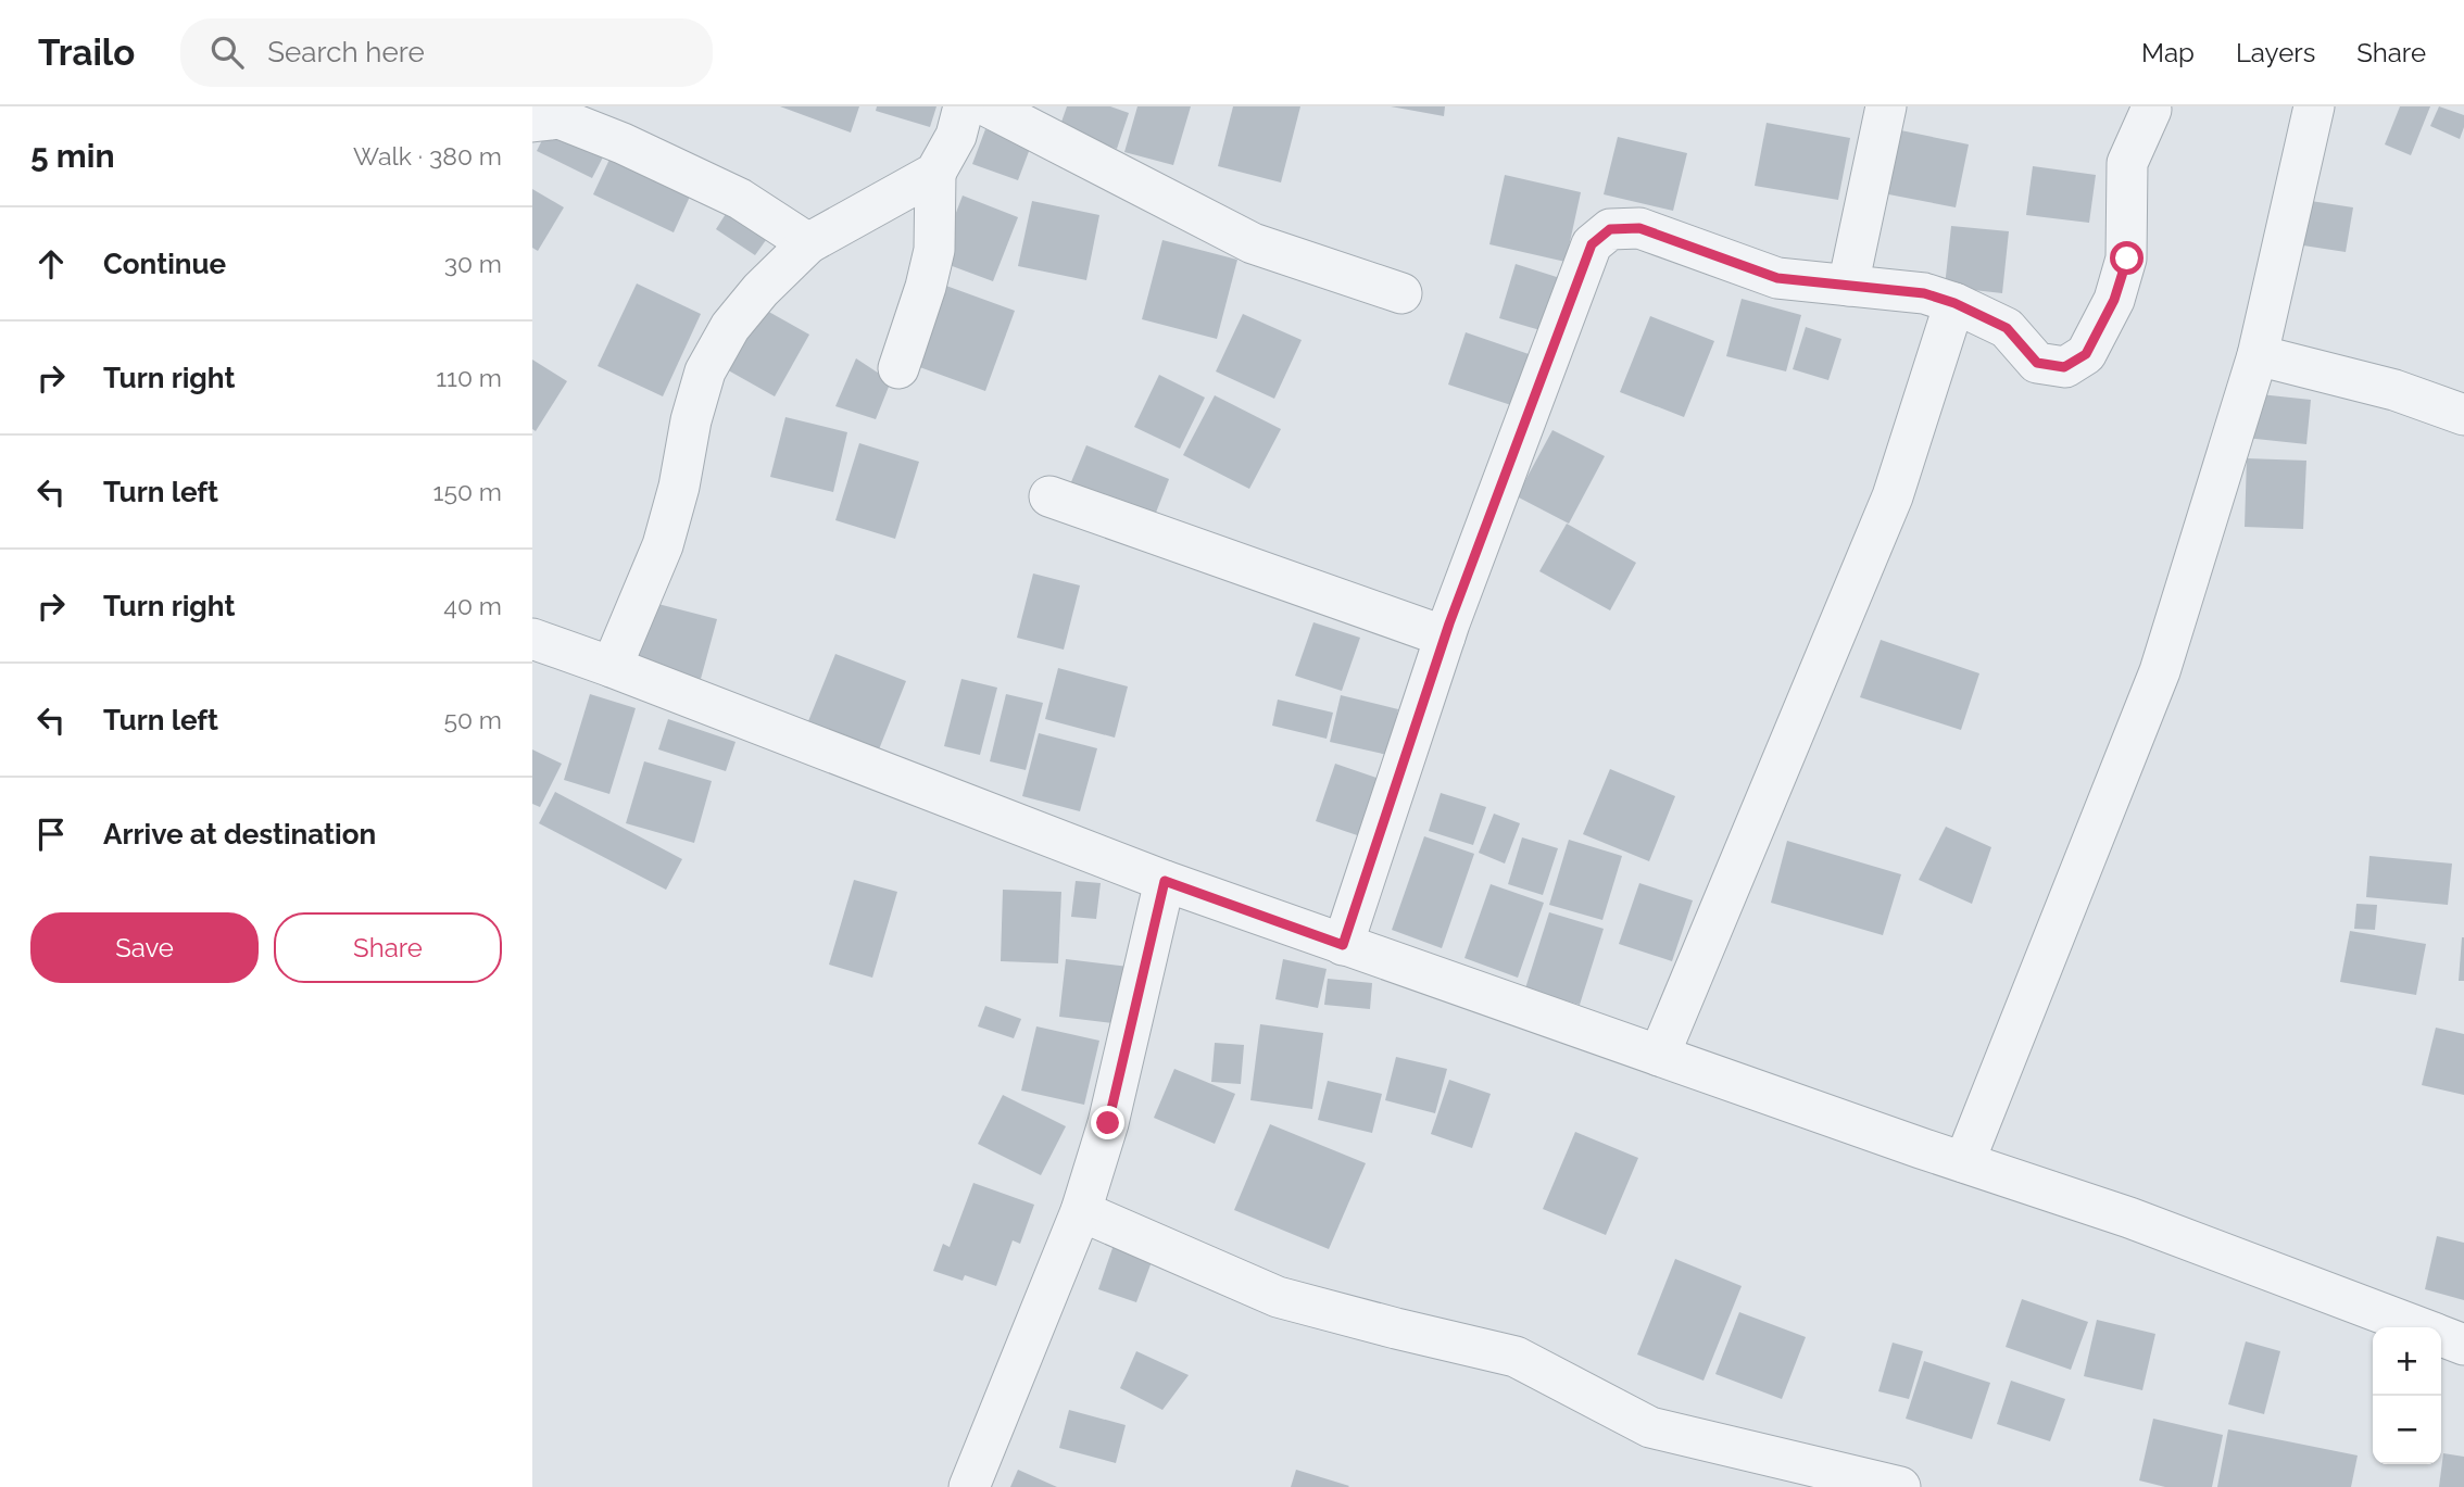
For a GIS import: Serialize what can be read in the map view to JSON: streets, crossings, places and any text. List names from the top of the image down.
{
  "page": {
    "header": "Trailo",
    "search": "Search here",
    "nav": ["Map", "Layers", "Share"],
    "heading": ["5 min", "Walk · 380 m"],
    "list": [
      ["Continue", "30 m"],
      ["Turn right", "110 m"],
      ["Turn left", "150 m"],
      ["Turn right", "40 m"],
      ["Turn left", "50 m"],
      "Arrive at destination"
    ],
    "buttons": ["Save", "Share"],
    "map_buttons": ["+", "−"]
  }
}
